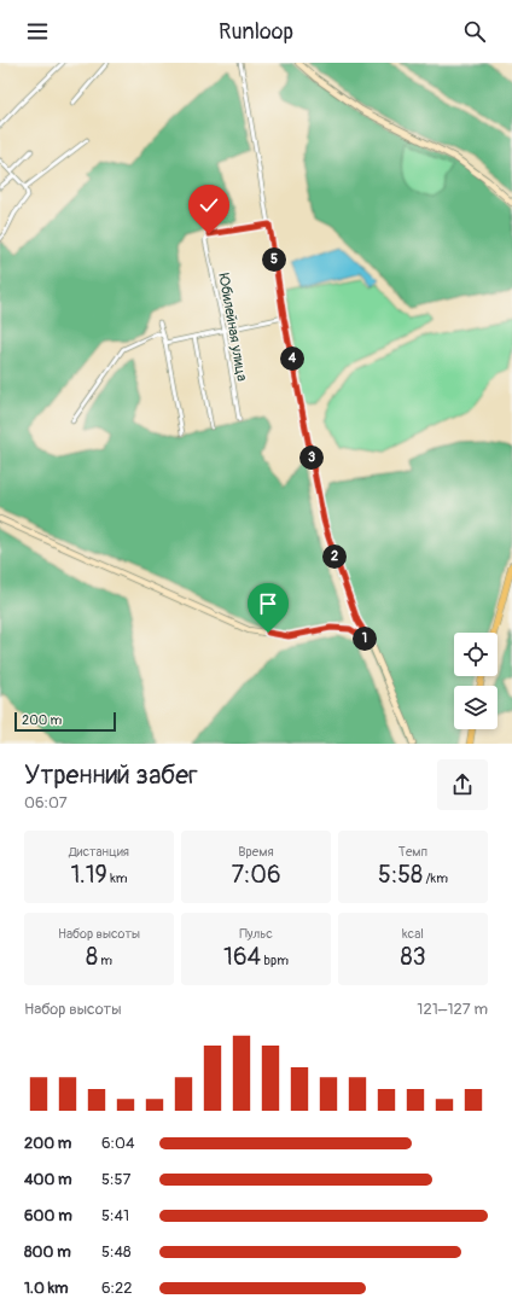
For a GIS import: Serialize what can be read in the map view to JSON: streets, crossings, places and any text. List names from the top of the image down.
{
  "streets": {
    "street": ["Юбилейная улица"]
  },
  "scale_bar": "200 m",
  "page": {
    "header": "Runloop",
    "pins": [
      "5",
      "4",
      "3",
      "2",
      "1"
    ],
    "scale": "200 m",
    "heading": ["Утренний забег", "06:07"],
    "stats": [
      ["Дистанция", "1.19 km"],
      ["Время", "7:06"],
      ["Темп", "5:58 /km"],
      ["Набор высоты", "8 m"],
      ["Пульс", "164 bpm"],
      ["kcal", "83"]
    ],
    "chart": ["Набор высоты", "121–127 m"],
    "list": [
      {
        "name": "200 m",
        "note": "6:04"
      },
      {
        "name": "400 m",
        "note": "5:57"
      },
      {
        "name": "600 m",
        "note": "5:41"
      },
      {
        "name": "800 m",
        "note": "5:48"
      },
      {
        "name": "1.0 km",
        "note": "6:22"
      }
    ]
  }
}
